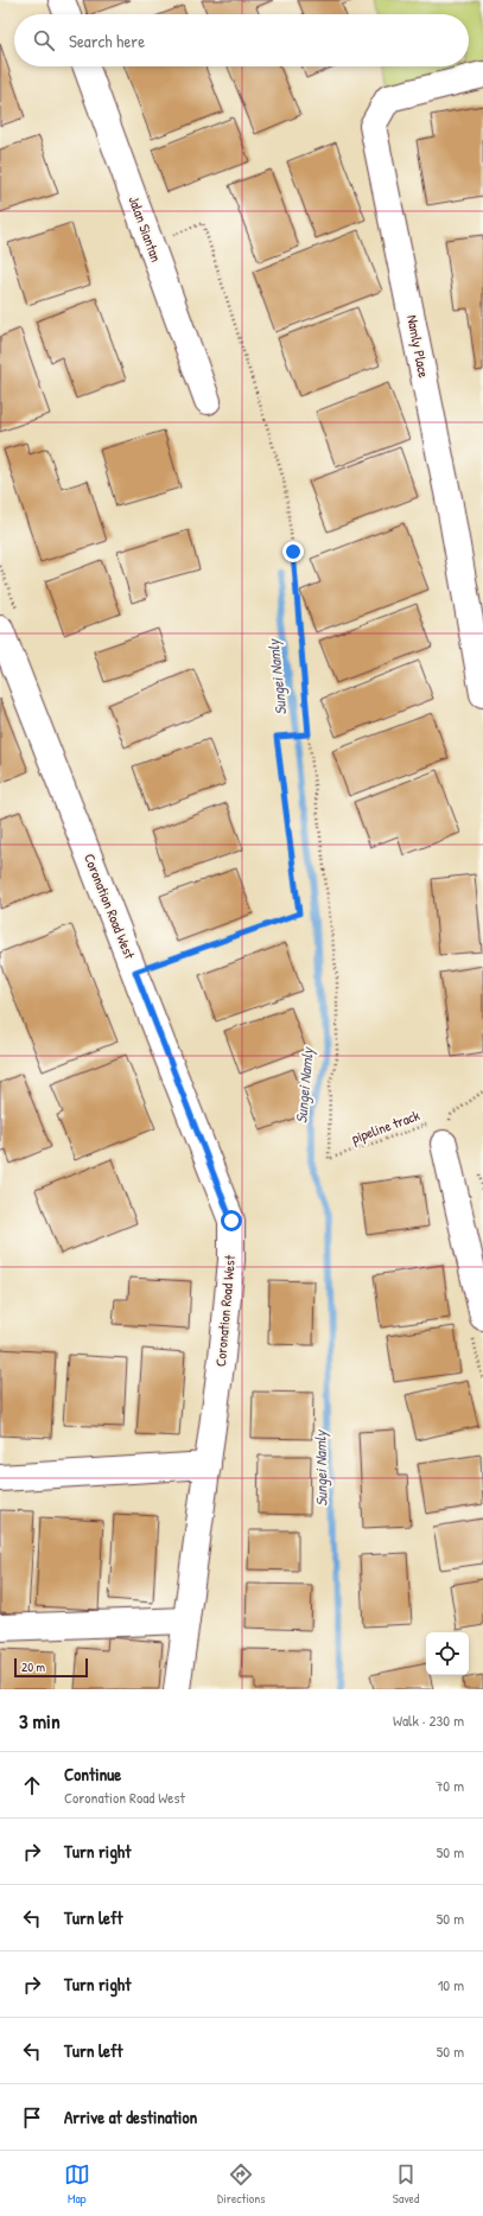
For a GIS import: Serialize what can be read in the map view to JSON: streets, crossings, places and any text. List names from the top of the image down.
{
  "streets": {
    "street": ["Jalan Siantan", "Namly Place", "Coronation Road West"],
    "path": ["pipeline track"]
  },
  "water": ["Sungei Namly"],
  "scale_bar": "20 m",
  "page": {
    "search": "Search here",
    "scale": "20 m",
    "heading": ["3 min", "Walk · 230 m"],
    "list": [
      ["Continue", "Coronation Road West", "70 m"],
      ["Turn right", "50 m"],
      ["Turn left", "50 m"],
      ["Turn right", "10 m"],
      ["Turn left", "50 m"],
      "Arrive at destination"
    ],
    "nav": ["Map", "Directions", "Saved"]
  }
}
